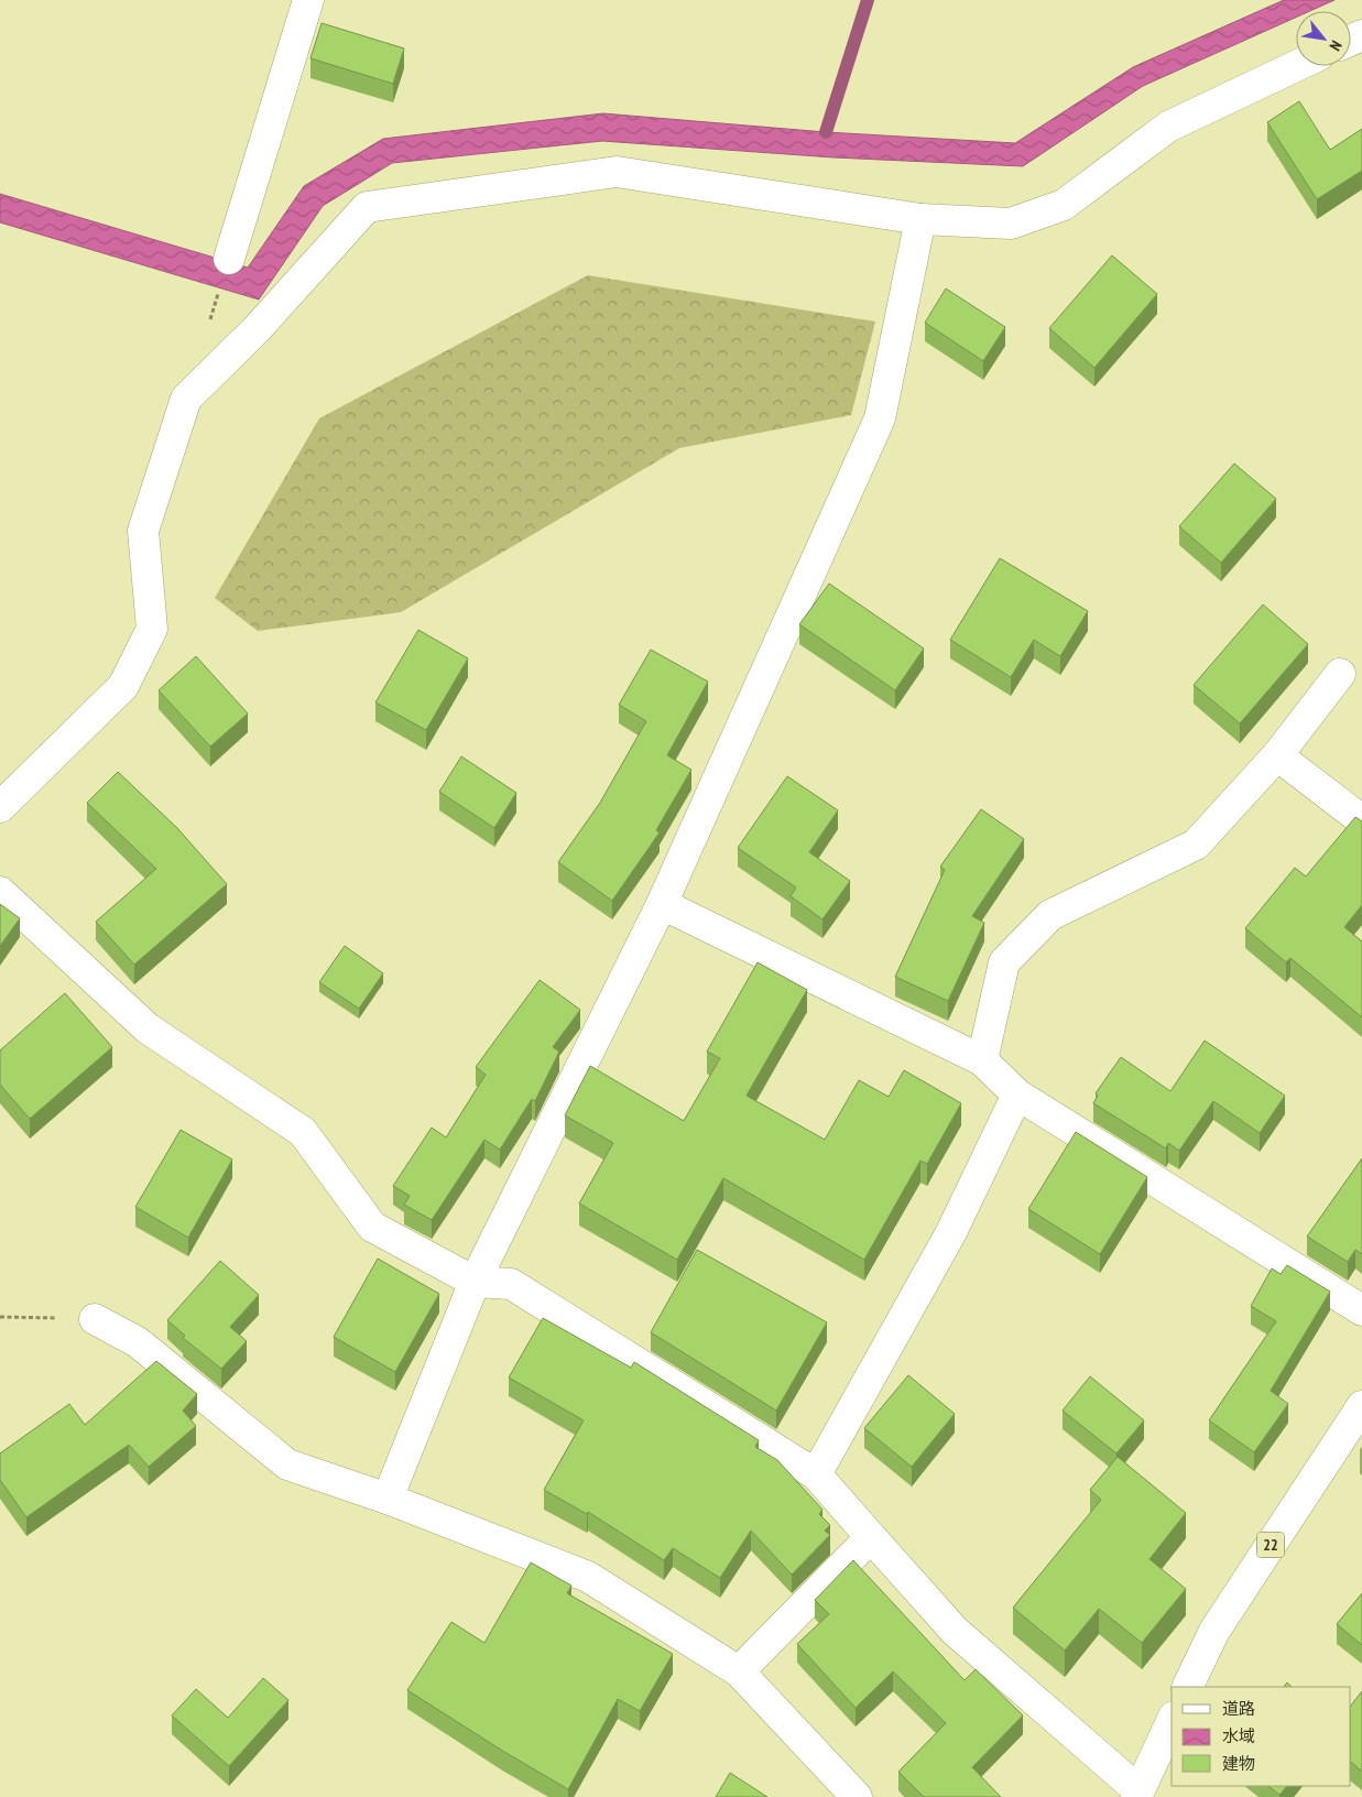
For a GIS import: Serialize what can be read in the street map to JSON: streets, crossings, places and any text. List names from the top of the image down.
{
  "streets": {
    "street": ["22"]
  },
  "legend": ["道路", "水域", "建物"],
  "north": "bottom right"
}
